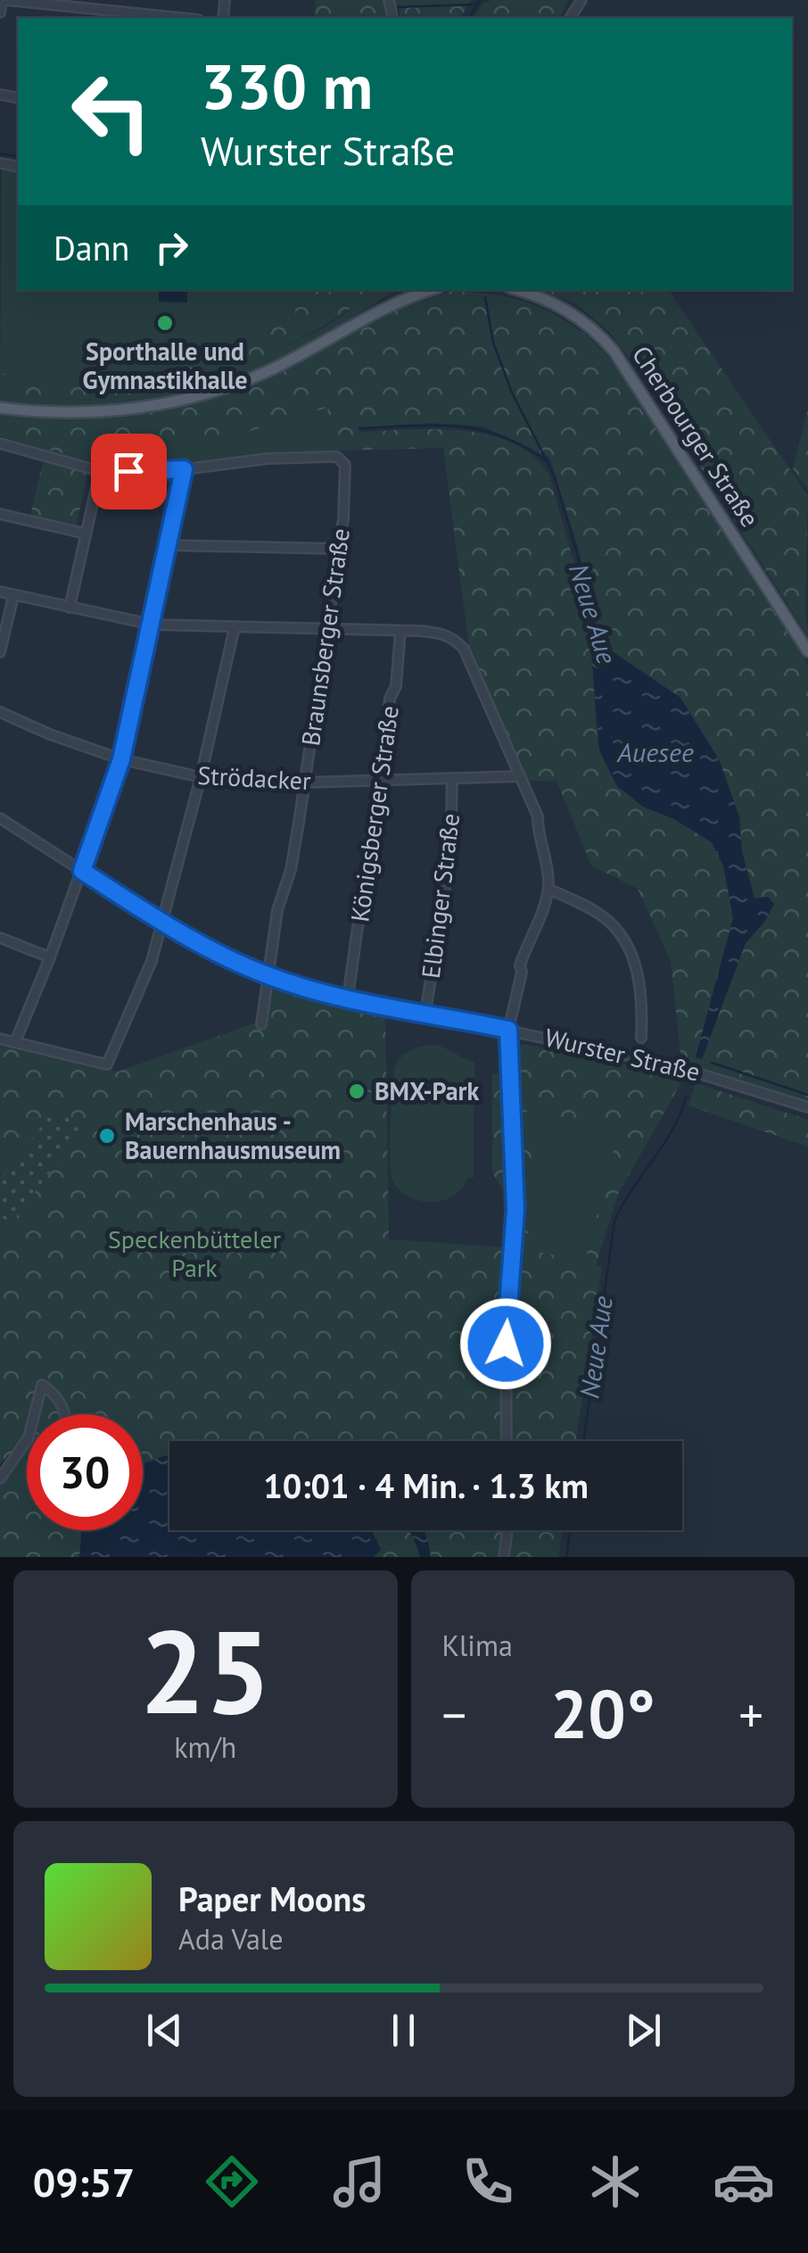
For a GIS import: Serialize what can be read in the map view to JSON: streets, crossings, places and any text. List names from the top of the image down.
{
  "streets": {
    "main road": ["Cherbourger Straße"],
    "street": [
      "Braunsberger Straße",
      "Strödacker",
      "Königsberger Straße",
      "Elbinger Straße",
      "Wurster Straße"
    ]
  },
  "crossings": [
    ["Braunsberger Straße", "Strödacker"],
    ["Braunsberger Straße", "Wurster Straße"],
    ["Strödacker", "Königsberger Straße"],
    ["Strödacker", "Elbinger Straße"],
    ["Königsberger Straße", "Wurster Straße"],
    ["Elbinger Straße", "Wurster Straße"]
  ],
  "water": ["Neue Aue", "Auesee"],
  "parks": ["Speckenbütteler Park"],
  "places": ["Sporthalle und Gymnastikhalle", "BMX-Park", "Marschenhaus - Bauernhausmuseum"],
  "page": {
    "turn": ["330 m", "Wurster Straße"],
    "then": "Dann",
    "limit": "30",
    "trip": "10:01 · 4 Min. · 1.3 km",
    "tile": [
      ["25", "km/h"],
      "Klima"
    ],
    "heat": ["−", "20°", "+"],
    "song": ["Paper Moons", "Ada Vale"],
    "tabs": "09:57"
  }
}
